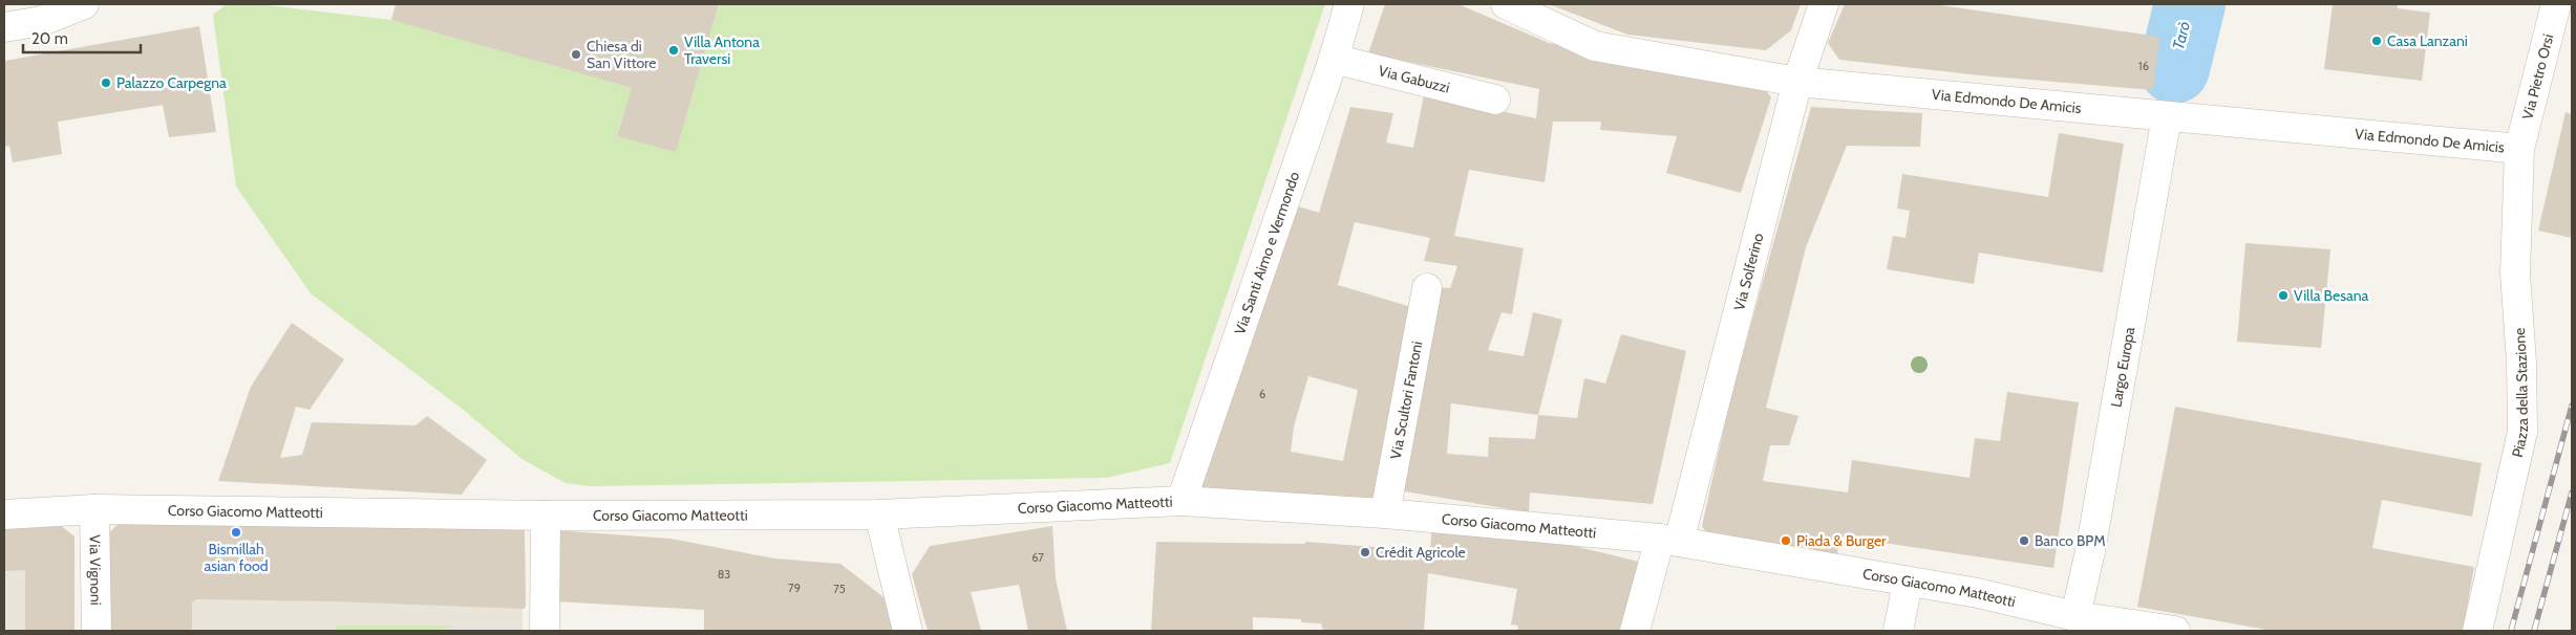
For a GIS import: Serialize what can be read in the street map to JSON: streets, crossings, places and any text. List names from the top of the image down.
{
  "streets": {
    "street": [
      "Via Pietro Orsi",
      "Via Gabuzzi",
      "Via Edmondo De Amicis",
      "Via Santi Aimo e Vermondo",
      "Via Solferino",
      "Largo Europa",
      "Piazza della Stazione",
      "Via Scultori Fantoni",
      "Corso Giacomo Matteotti",
      "Via Vignoni"
    ]
  },
  "crossings": [
    ["Via Pietro Orsi", "Via Edmondo De Amicis"],
    ["Via Pietro Orsi", "Piazza della Stazione"],
    ["Via Gabuzzi", "Via Santi Aimo e Vermondo"],
    ["Via Edmondo De Amicis", "Via Solferino"],
    ["Via Edmondo De Amicis", "Largo Europa"],
    ["Via Edmondo De Amicis", "Piazza della Stazione"],
    ["Via Santi Aimo e Vermondo", "Corso Giacomo Matteotti"],
    ["Via Solferino", "Corso Giacomo Matteotti"],
    ["Largo Europa", "Corso Giacomo Matteotti"],
    ["Via Scultori Fantoni", "Corso Giacomo Matteotti"],
    ["Corso Giacomo Matteotti", "Via Vignoni"]
  ],
  "water": ["Tarò"],
  "places": [
    "Casa Lanzani",
    "Villa Antona Traversi",
    "Chiesa di San Vittore",
    "Palazzo Carpegna",
    "Villa Besana",
    "Bismillah asian food",
    "Piada & Burger",
    "Banco BPM",
    "Crédit Agricole"
  ],
  "house_numbers": [
    "16",
    "6",
    "67",
    "83",
    "79",
    "75"
  ],
  "scale_bar": "20 m"
}
